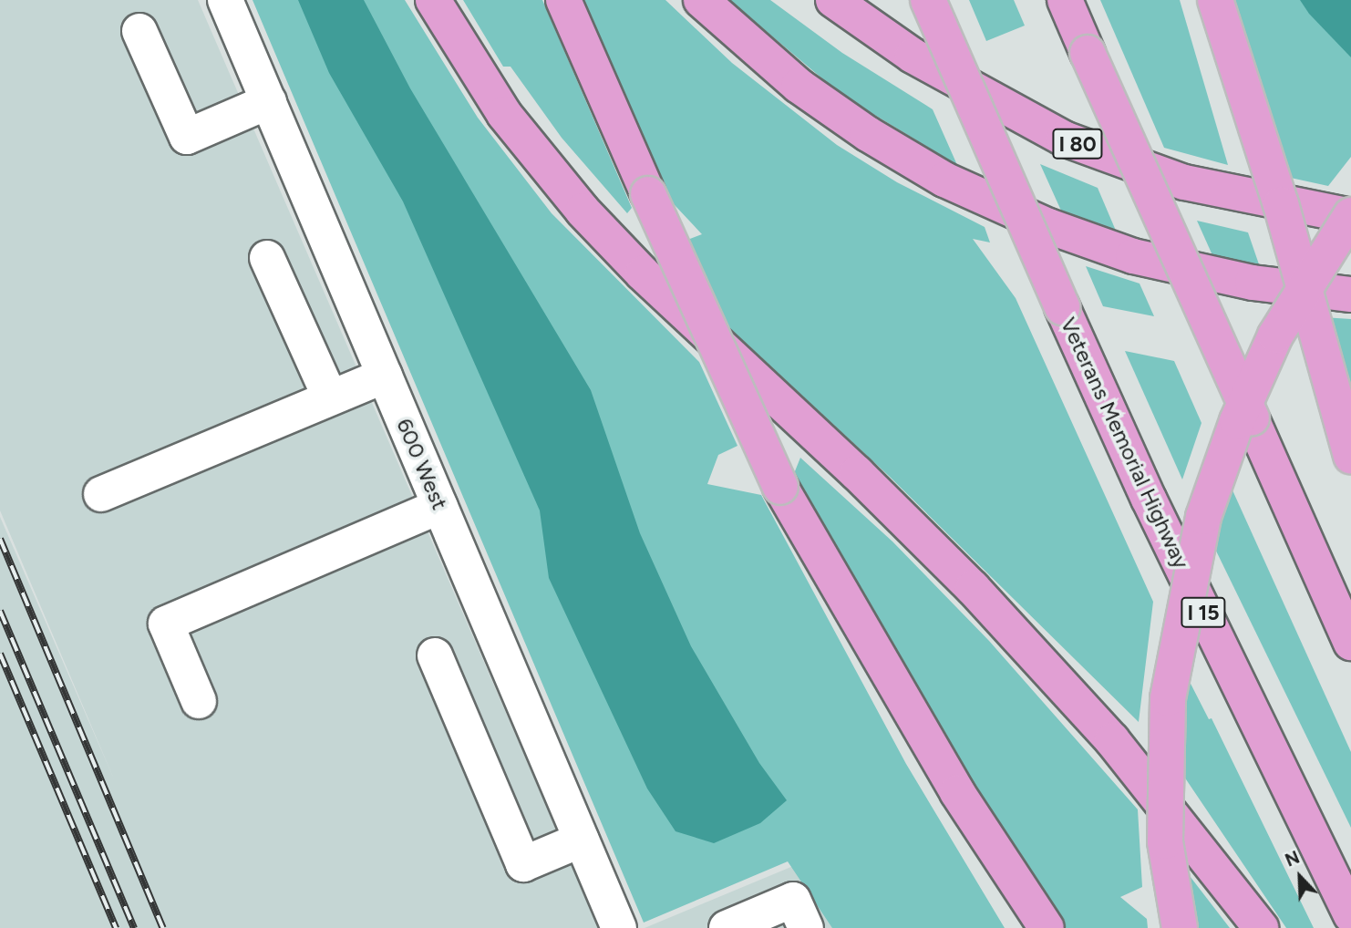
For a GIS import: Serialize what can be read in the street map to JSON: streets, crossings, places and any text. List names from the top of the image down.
{
  "streets": {
    "highway": ["I 80", "Veterans Memorial Highway", "I 15"],
    "street": ["600 West"]
  },
  "north": "top left"
}
